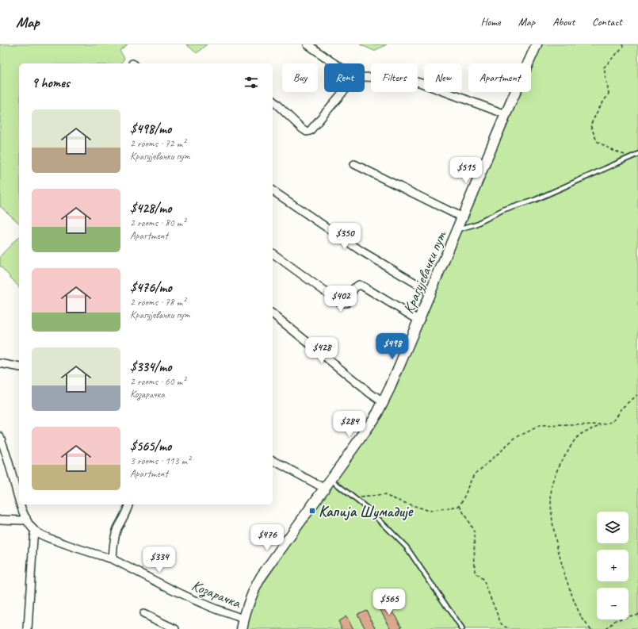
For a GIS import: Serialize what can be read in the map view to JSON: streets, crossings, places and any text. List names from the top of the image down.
{
  "streets": {
    "main road": ["Крагујевачки пут"],
    "street": ["Козарачка"]
  },
  "crossings": [
    ["Крагујевачки пут", "Козарачка"]
  ],
  "places": {
    "transit": ["Капија Шумадије"]
  },
  "page": {
    "header": "Map",
    "nav": [
      "Home",
      "Map",
      "About",
      "Contact"
    ],
    "chip": [
      "Buy",
      "Rent",
      "Filters",
      "New",
      "Apartment"
    ],
    "heading": "9 homes",
    "list": [
      {
        "name": "$498/mo",
        "note": "2 rooms · 72 m² · Крагујевачки пут"
      },
      {
        "name": "$428/mo",
        "note": "2 rooms · 80 m² · Apartment"
      },
      {
        "name": "$476/mo",
        "note": "2 rooms · 78 m² · Крагујевачки пут"
      },
      {
        "name": "$334/mo",
        "note": "2 rooms · 60 m² · Козарачка"
      },
      {
        "name": "$565/mo",
        "note": "3 rooms · 113 m² · Apartment"
      }
    ],
    "price": [
      "$515",
      "$350",
      "$402",
      "$498",
      "$428",
      "$284",
      "$476",
      "$334",
      "$565"
    ],
    "map_buttons": ["+", "−"]
  }
}
